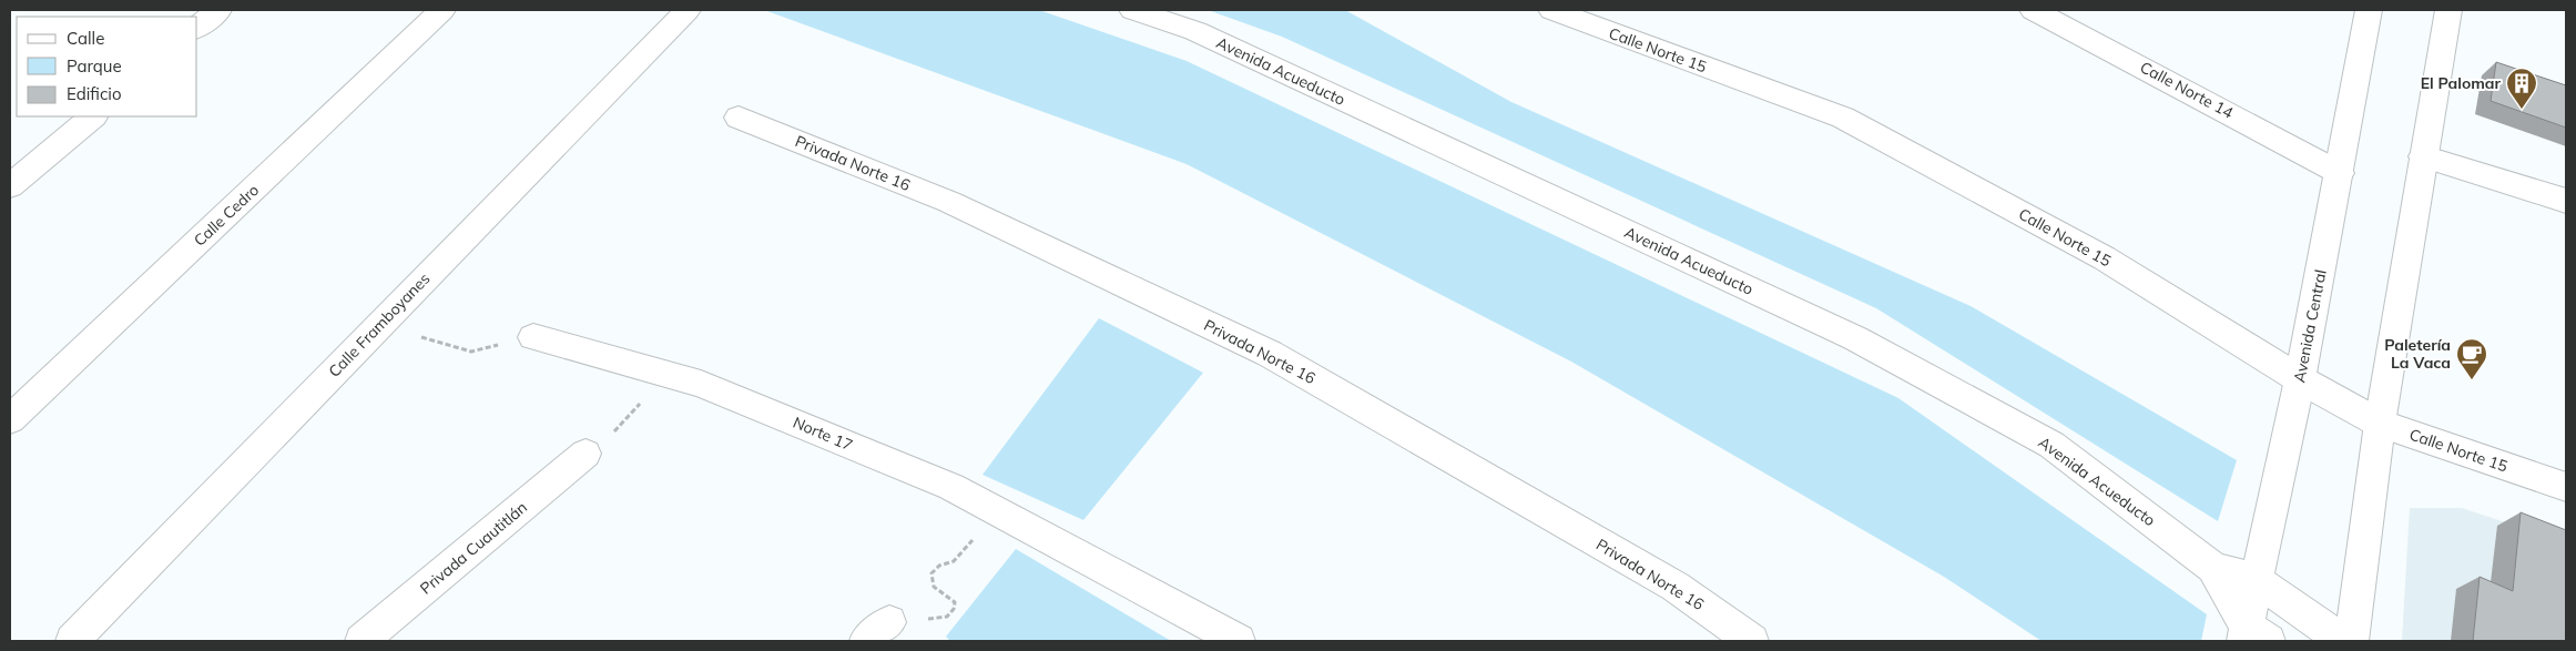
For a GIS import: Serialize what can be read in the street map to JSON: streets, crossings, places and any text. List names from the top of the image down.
{
  "streets": {
    "street": [
      "Calle Norte 15",
      "Avenida Acueducto",
      "Calle Norte 14",
      "Privada Norte 16",
      "Calle Cedro",
      "Calle Framboyanes",
      "Avenida Central",
      "Norte 17",
      "Privada Cuautitlán"
    ]
  },
  "crossings": [
    ["Calle Norte 15", "Avenida Central"],
    ["Avenida Acueducto", "Avenida Central"],
    ["Calle Norte 14", "Avenida Central"]
  ],
  "places": {
    "building": ["El Palomar"],
    "cafe": ["Paletería La Vaca"]
  },
  "legend": ["Calle", "Parque", "Edificio"]
}
